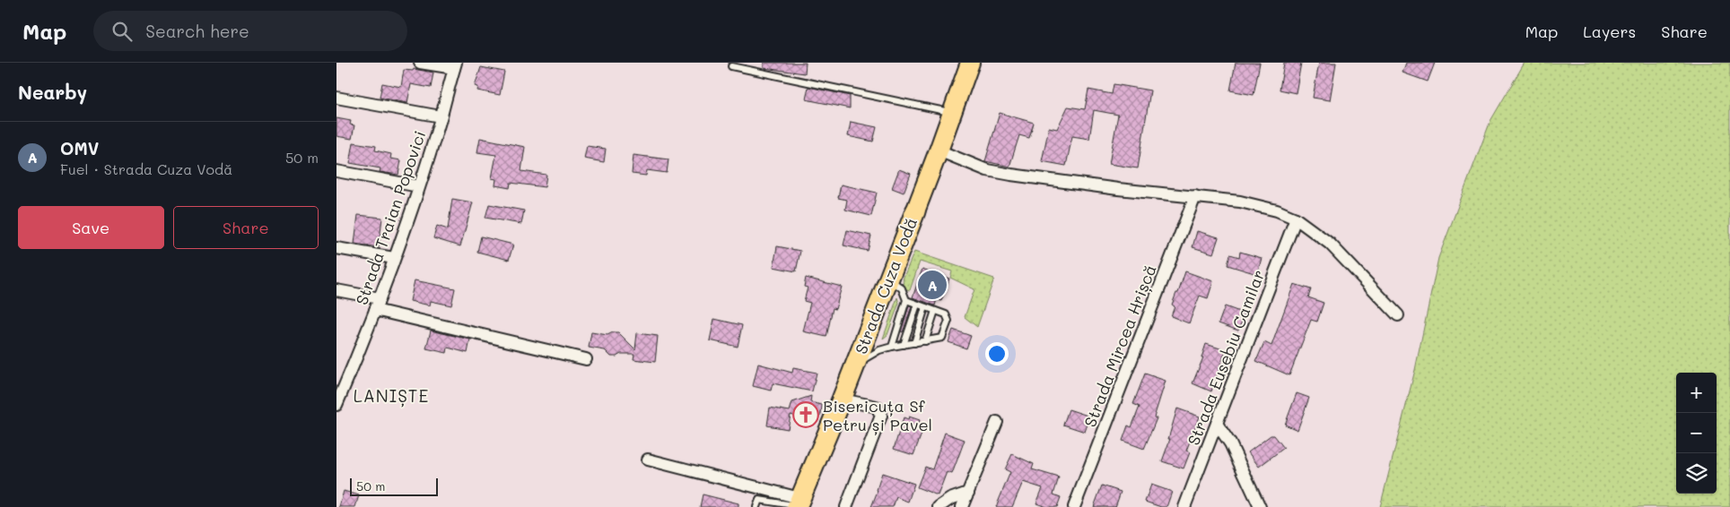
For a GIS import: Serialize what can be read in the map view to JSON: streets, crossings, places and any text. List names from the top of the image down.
{
  "streets": {
    "highway": ["Strada Cuza Vodă"],
    "street": ["Strada Traian Popovici", "Strada Mircea Hrișcă", "Strada Eusebiu Camilar"]
  },
  "districts": ["LANIȘTE"],
  "places": {
    "church": ["Bisericuța Sf Petru și Pavel"]
  },
  "scale_bar": "50 m",
  "page": {
    "header": "Map",
    "search": "Search here",
    "nav": ["Map", "Layers", "Share"],
    "heading": "Nearby",
    "list": [
      {
        "mark": "A",
        "name": "OMV",
        "note": "Fuel · Strada Cuza Vodă",
        "value": "50 m"
      }
    ],
    "buttons": ["Save", "Share"],
    "pins": "A",
    "map_buttons": ["+", "−"],
    "scale": "50 m"
  }
}
